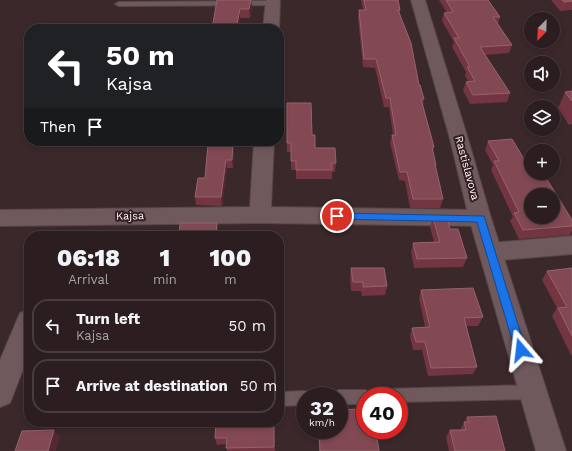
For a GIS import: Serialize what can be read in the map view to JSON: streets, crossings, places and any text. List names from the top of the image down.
{
  "streets": {
    "street": ["Rastislavova", "Kajsa"]
  },
  "crossings": [
    ["Rastislavova", "Kajsa"]
  ],
  "north": "bottom left",
  "page": {
    "map_buttons": ["+", "−"],
    "turn": ["50 m", "Kajsa"],
    "then": "Then",
    "eta": [
      "06:18",
      "Arrival",
      "1",
      "min",
      "100",
      "m"
    ],
    "list": [
      {
        "name": "Turn left",
        "note": "Kajsa",
        "value": "50 m"
      },
      {
        "name": "Arrive at destination",
        "value": "50 m"
      }
    ],
    "speed": "32 km/h",
    "limit": "40"
  }
}
